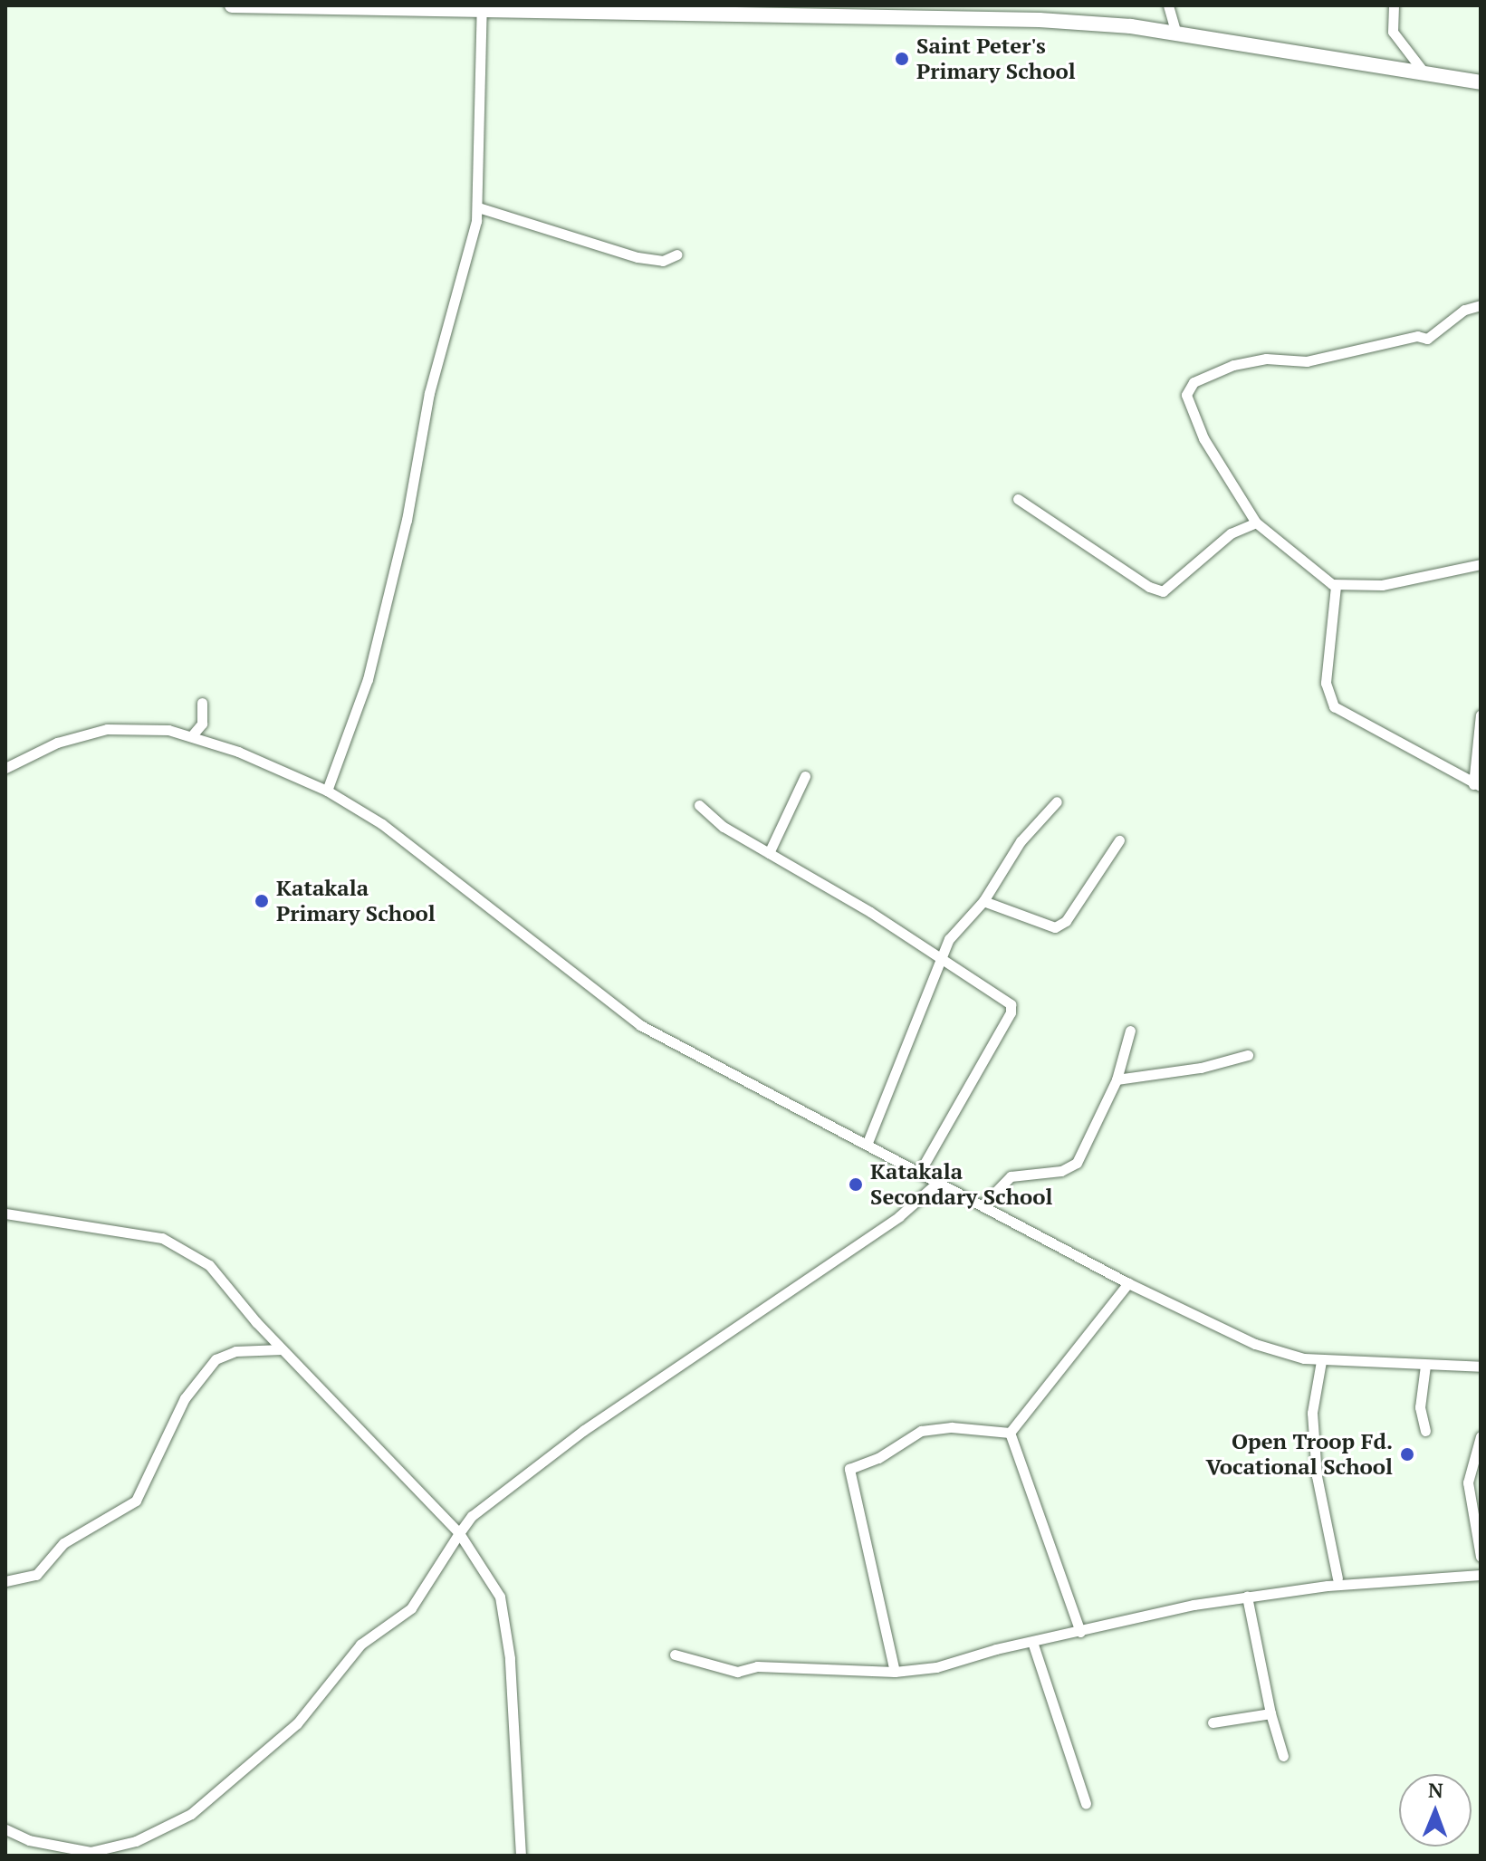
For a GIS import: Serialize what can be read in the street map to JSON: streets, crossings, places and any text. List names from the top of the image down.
{
  "places": [
    "Saint Peter's Primary School",
    "Katakala Primary School",
    "Katakala Secondary School",
    "Open Troop Fd. Vocational School"
  ],
  "north": "top"
}
